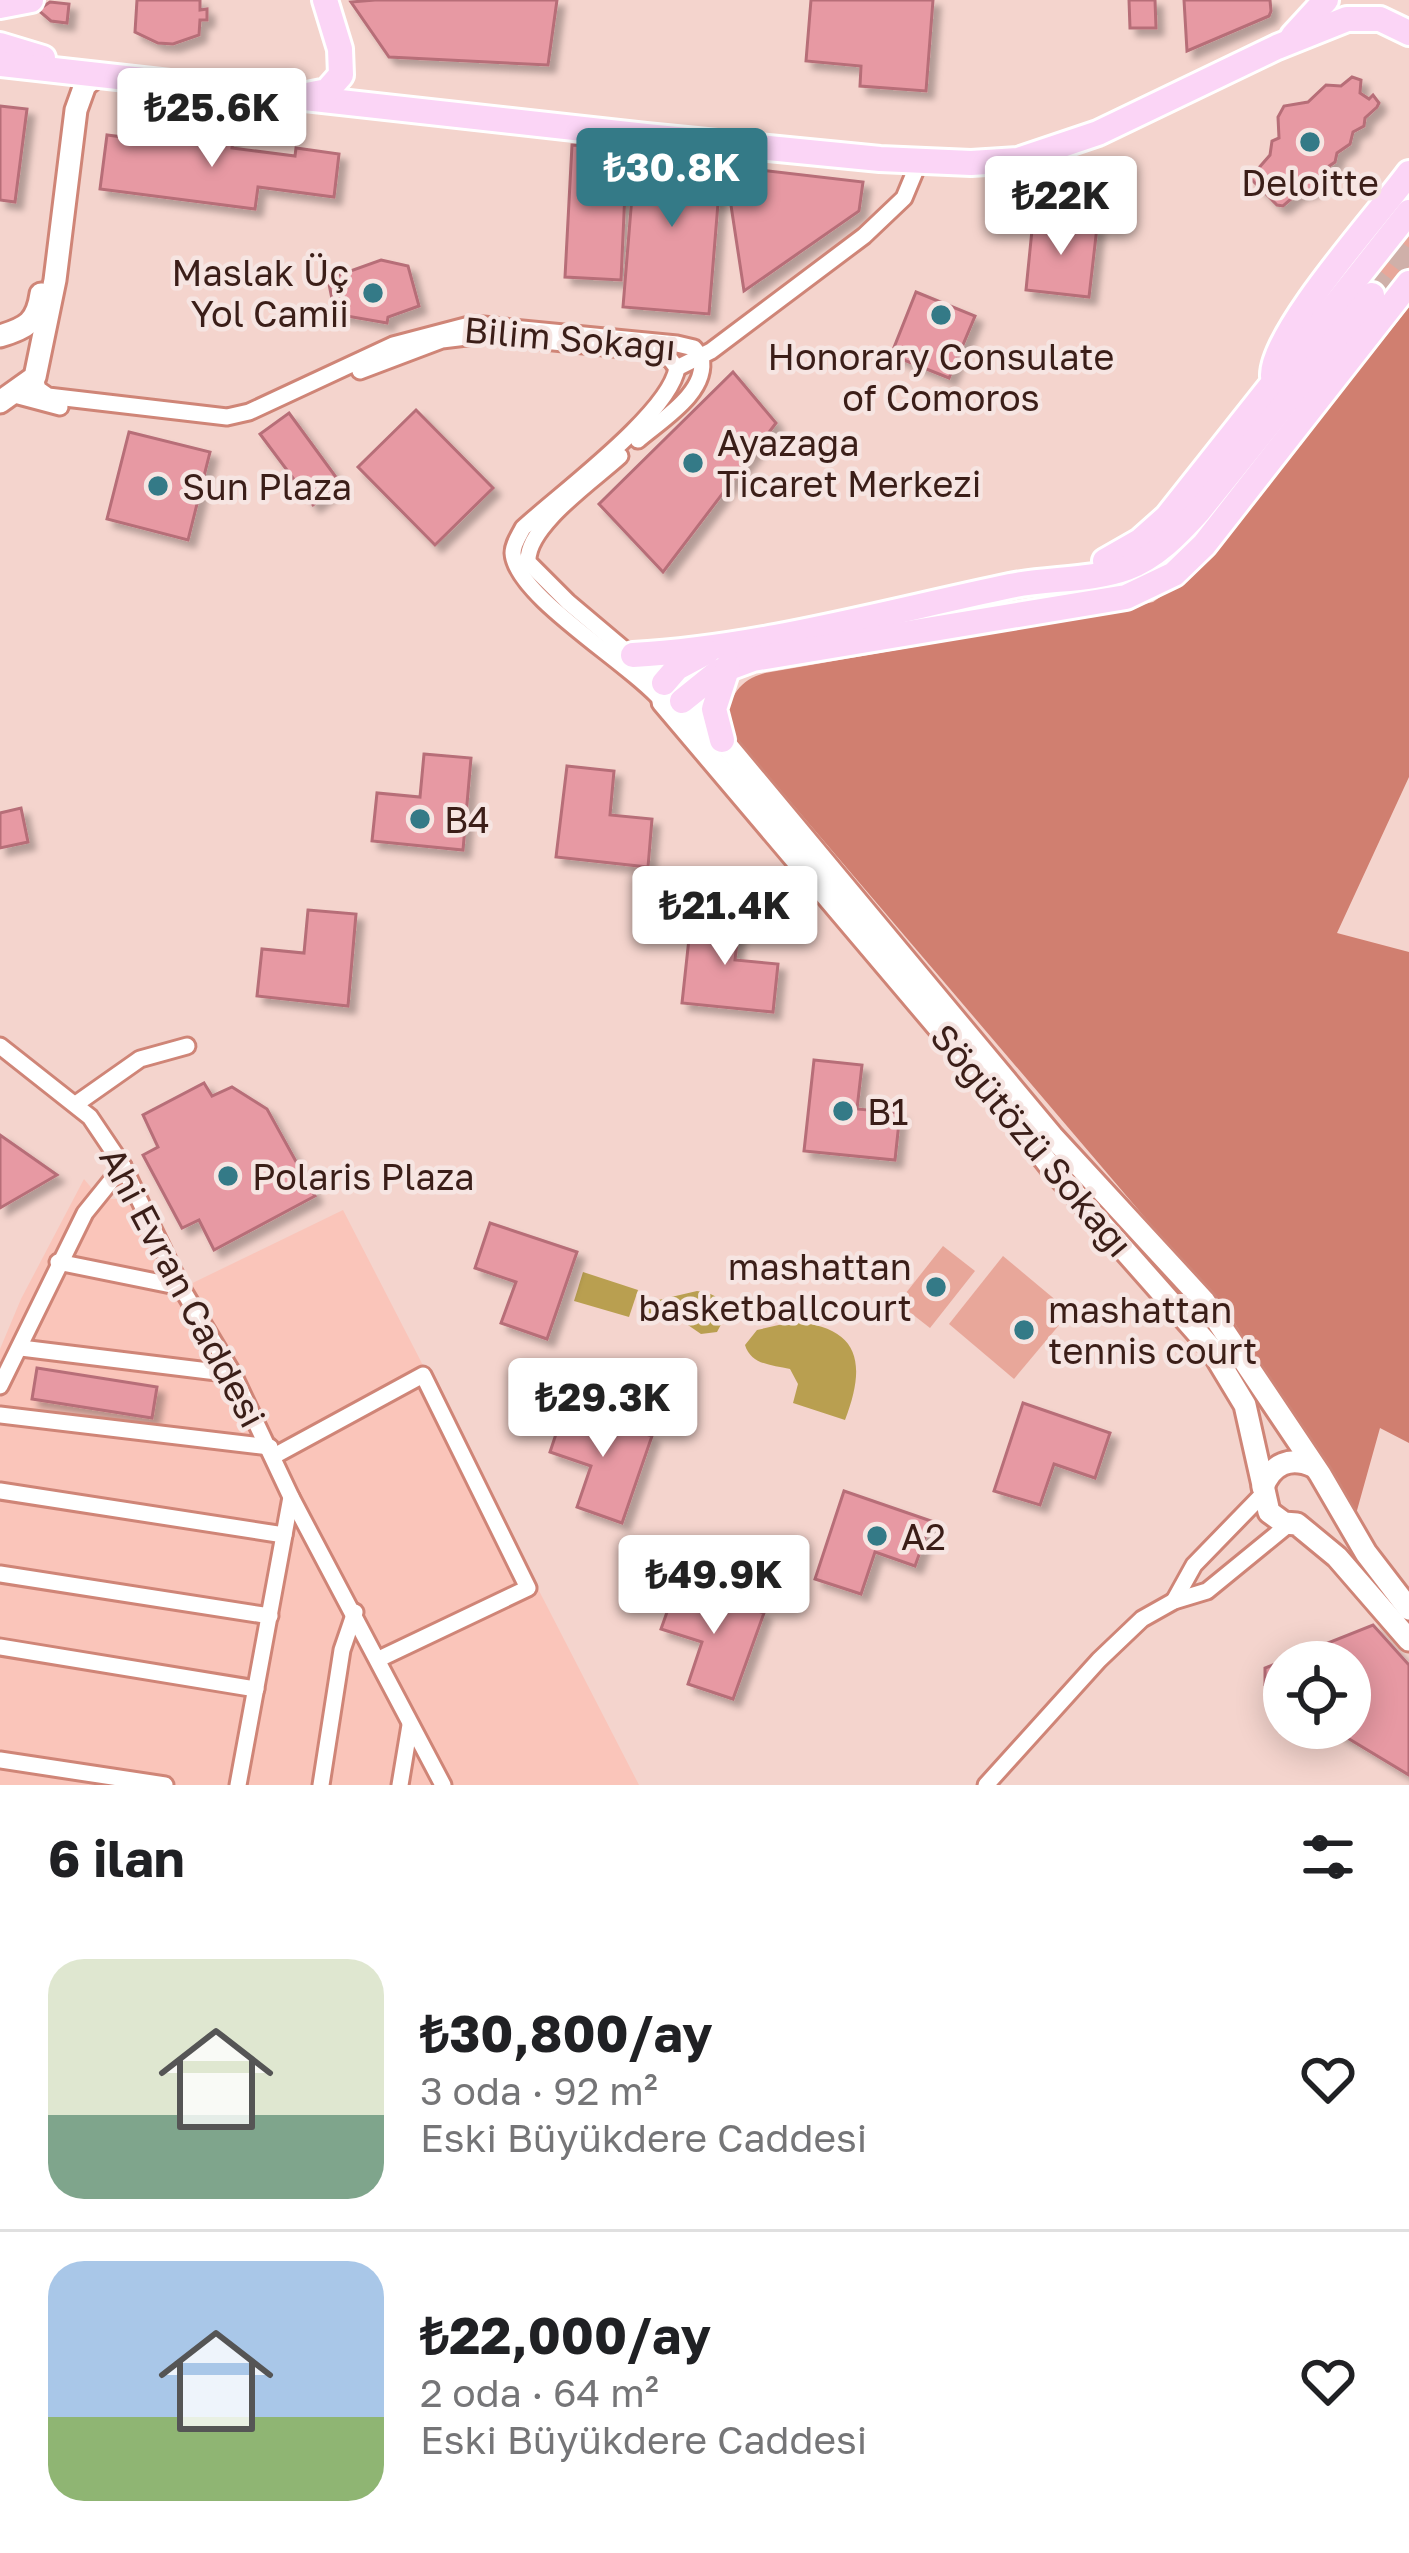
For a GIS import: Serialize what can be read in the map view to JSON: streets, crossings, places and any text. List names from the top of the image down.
{
  "streets": {
    "street": ["Bilim Sokağı", "Söğütözü Sokağı", "Ahi Evran Caddesi"]
  },
  "places": [
    "Deloitte",
    "Maslak Üç Yol Camii",
    "Honorary Consulate of Comoros",
    "Ayazağa Ticaret Merkezi",
    "Sun Plaza",
    "B4",
    "B1",
    "Polaris Plaza",
    "mashattan basketballcourt",
    "mashattan tennis court",
    "A2"
  ],
  "page": {
    "price": [
      "₺25.6K",
      "₺30.8K",
      "₺22K",
      "₺21.4K",
      "₺29.3K",
      "₺49.9K"
    ],
    "heading": "6 ilan",
    "list": [
      {
        "name": "₺30,800/ay",
        "note": "3 oda · 92 m² · Eski Büyükdere Caddesi"
      },
      {
        "name": "₺22,000/ay",
        "note": "2 oda · 64 m² · Eski Büyükdere Caddesi"
      }
    ]
  }
}
